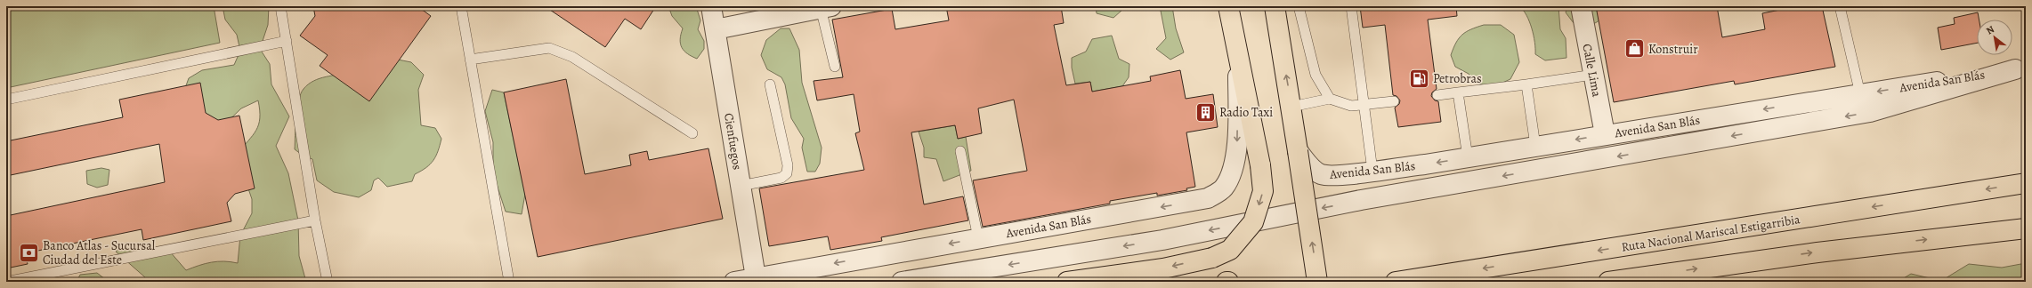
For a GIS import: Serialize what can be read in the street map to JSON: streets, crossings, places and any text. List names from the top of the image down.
{
  "streets": {
    "highway": ["Ruta Nacional Mariscal Estigarribia"],
    "street": ["Calle Lima", "Avenida San Blás", "Cienfuegos"]
  },
  "crossings": [
    ["Calle Lima", "Avenida San Blás"],
    ["Avenida San Blás", "Cienfuegos"]
  ],
  "places": {
    "shop": ["Konstruir"],
    "fuel station": ["Petrobras"],
    "building": ["Radio Taxi"],
    "bank": ["Banco Atlas - Sucursal Ciudad del Este"]
  },
  "north": "top left"
}
